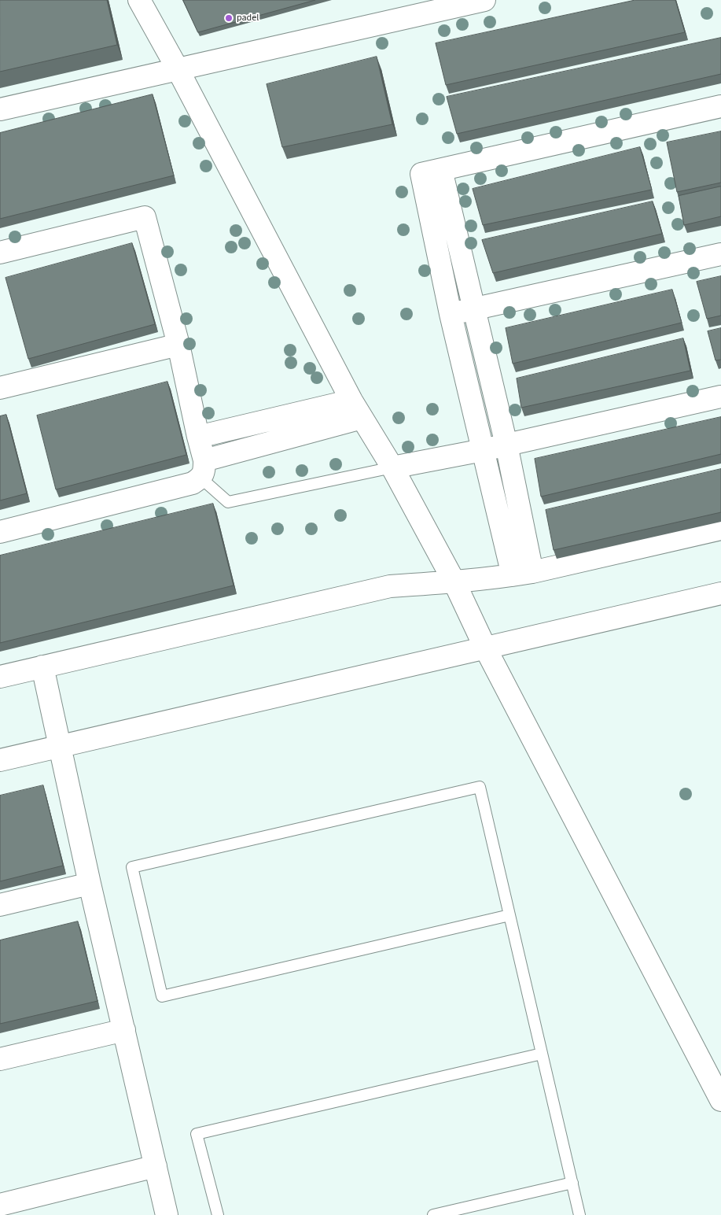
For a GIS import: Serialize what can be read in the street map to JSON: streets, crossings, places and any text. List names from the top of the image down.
{
  "places": ["padel"]
}
